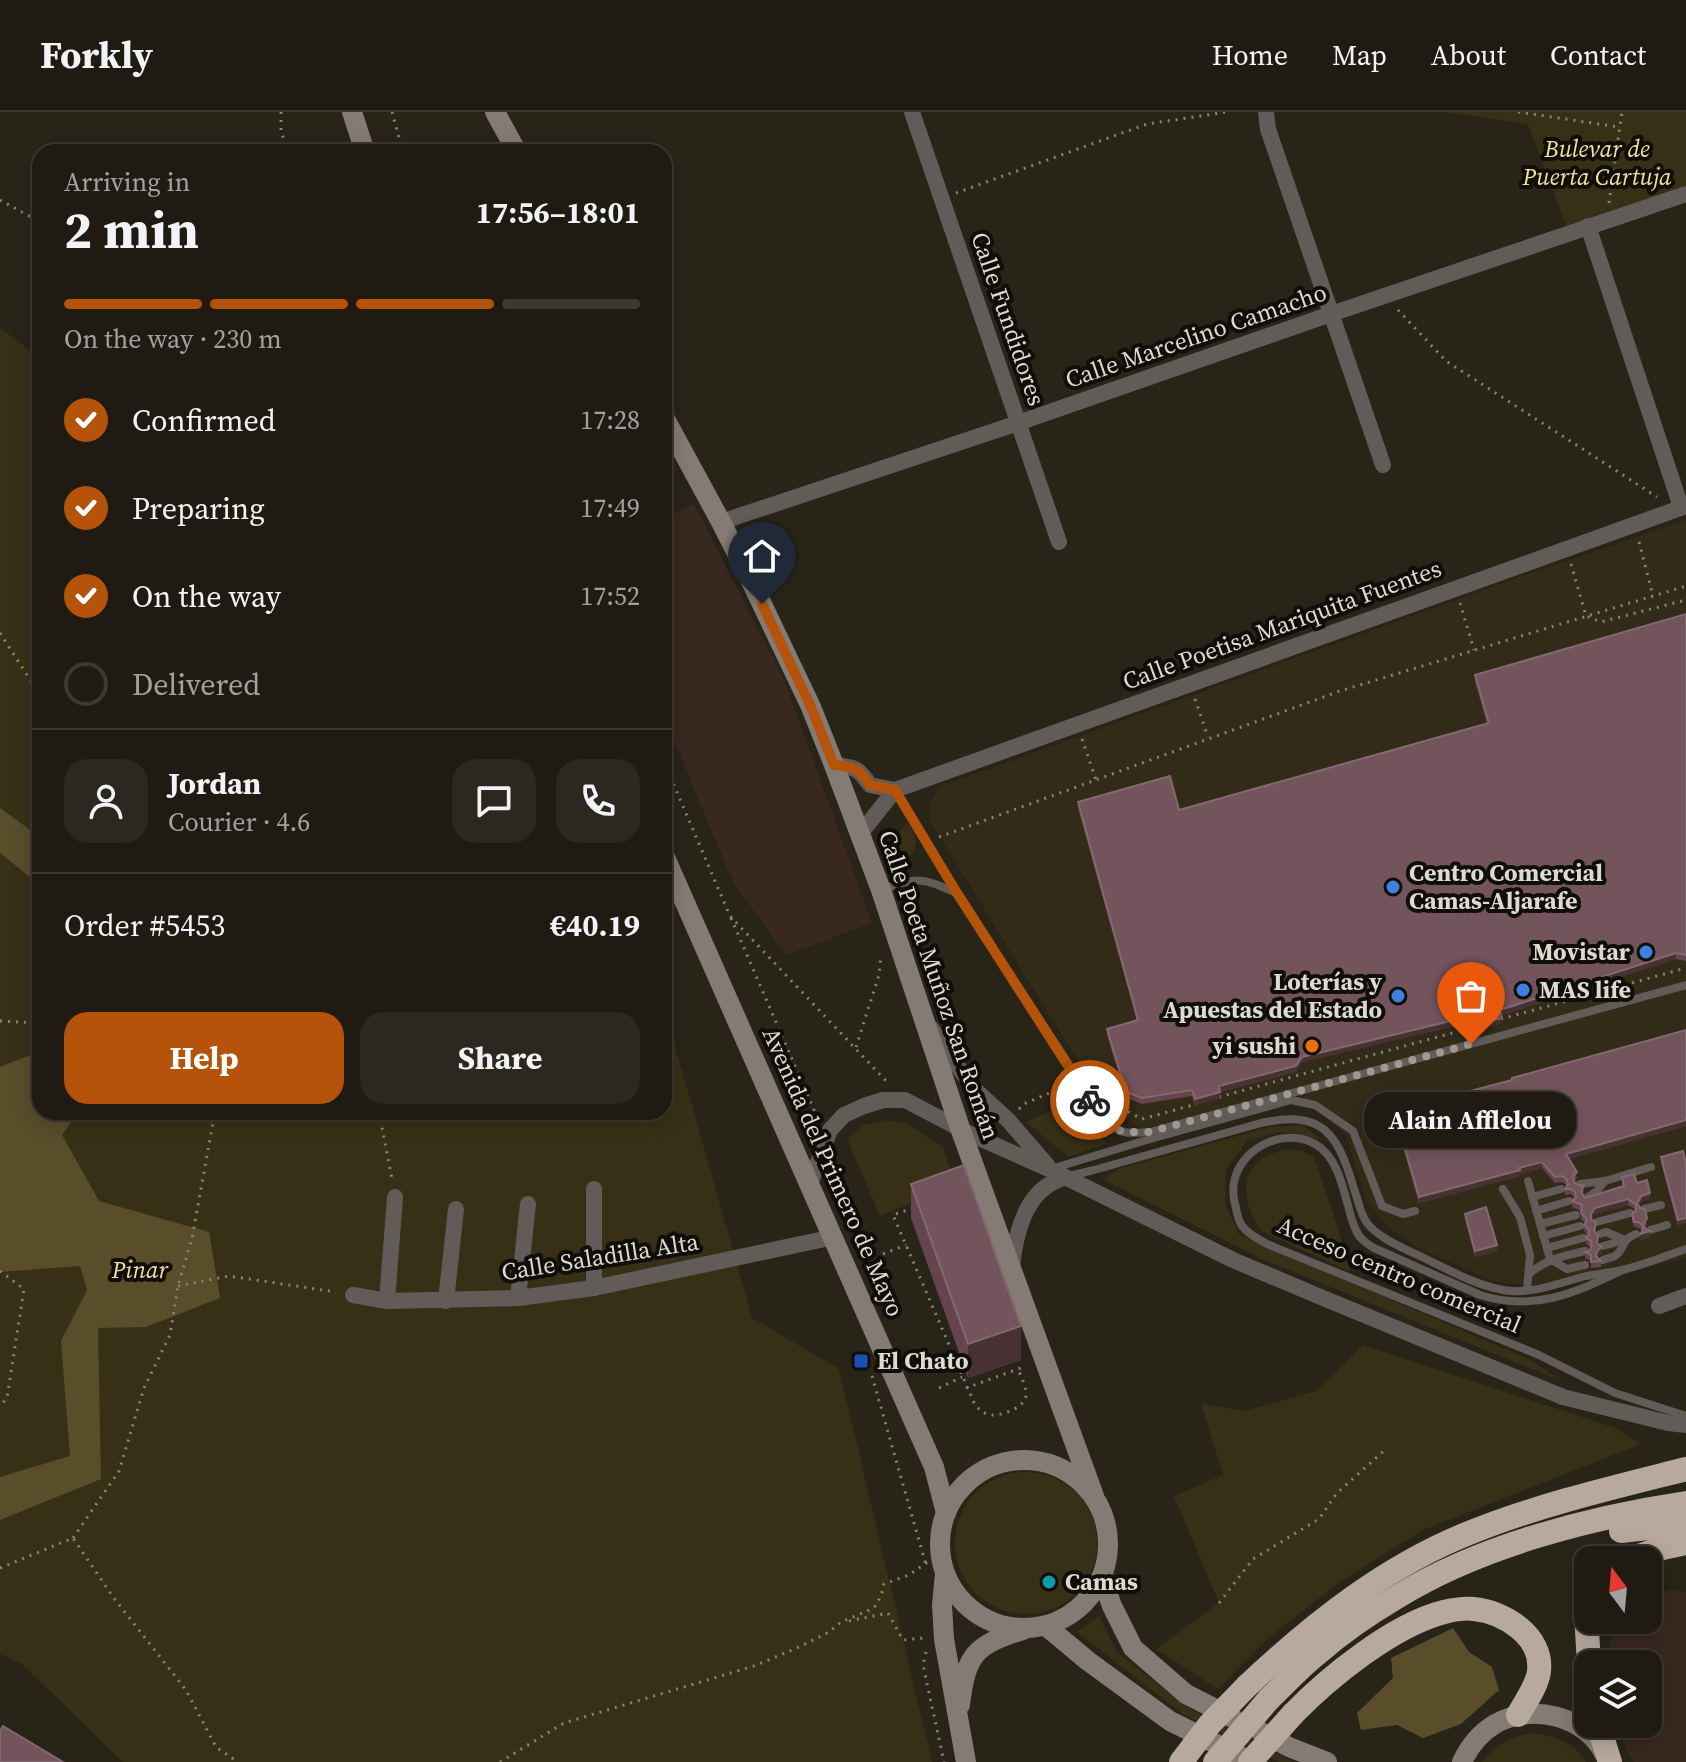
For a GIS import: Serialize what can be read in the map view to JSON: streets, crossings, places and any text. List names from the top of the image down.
{
  "streets": {
    "main road": ["Calle Poeta Muñoz San Román", "Avenida del Primero de Mayo"],
    "street": [
      "Calle Fundidores",
      "Calle Marcelino Camacho",
      "Calle Poetisa Mariquita Fuentes",
      "Calle Saladilla Alta"
    ],
    "lane": ["Acceso centro comercial"]
  },
  "crossings": [
    ["Calle Fundidores", "Calle Marcelino Camacho"],
    ["Calle Marcelino Camacho", "Calle Poeta Muñoz San Román"],
    ["Calle Poeta Muñoz San Román", "Avenida del Primero de Mayo"],
    ["Avenida del Primero de Mayo", "Calle Saladilla Alta"]
  ],
  "parks": ["Bulevar de Puerta Cartuja", "Pinar"],
  "places": {
    "other": [
      "Centro Comercial Camas-Aljarafe",
      "Movistar",
      "MAS life",
      "Loterías y Apuestas del Estado",
      "Alain Afflelou",
      "yi sushi",
      "Camas"
    ],
    "transit": ["El Chato"]
  },
  "north": "top",
  "page": {
    "header": "Forkly",
    "nav": [
      "Home",
      "Map",
      "About",
      "Contact"
    ],
    "heading": ["2 min", "Arriving in", "17:56–18:01"],
    "panel": [
      "Jordan",
      "Courier · 4.6",
      "Order #5453",
      "€40.19"
    ],
    "bar": "On the way · 230 m",
    "list": [
      ["Confirmed", "17:28"],
      ["Preparing", "17:49"],
      ["On the way", "17:52"],
      "Delivered"
    ],
    "buttons": ["Help", "Share"],
    "bubble": "Alain Afflelou"
  }
}
